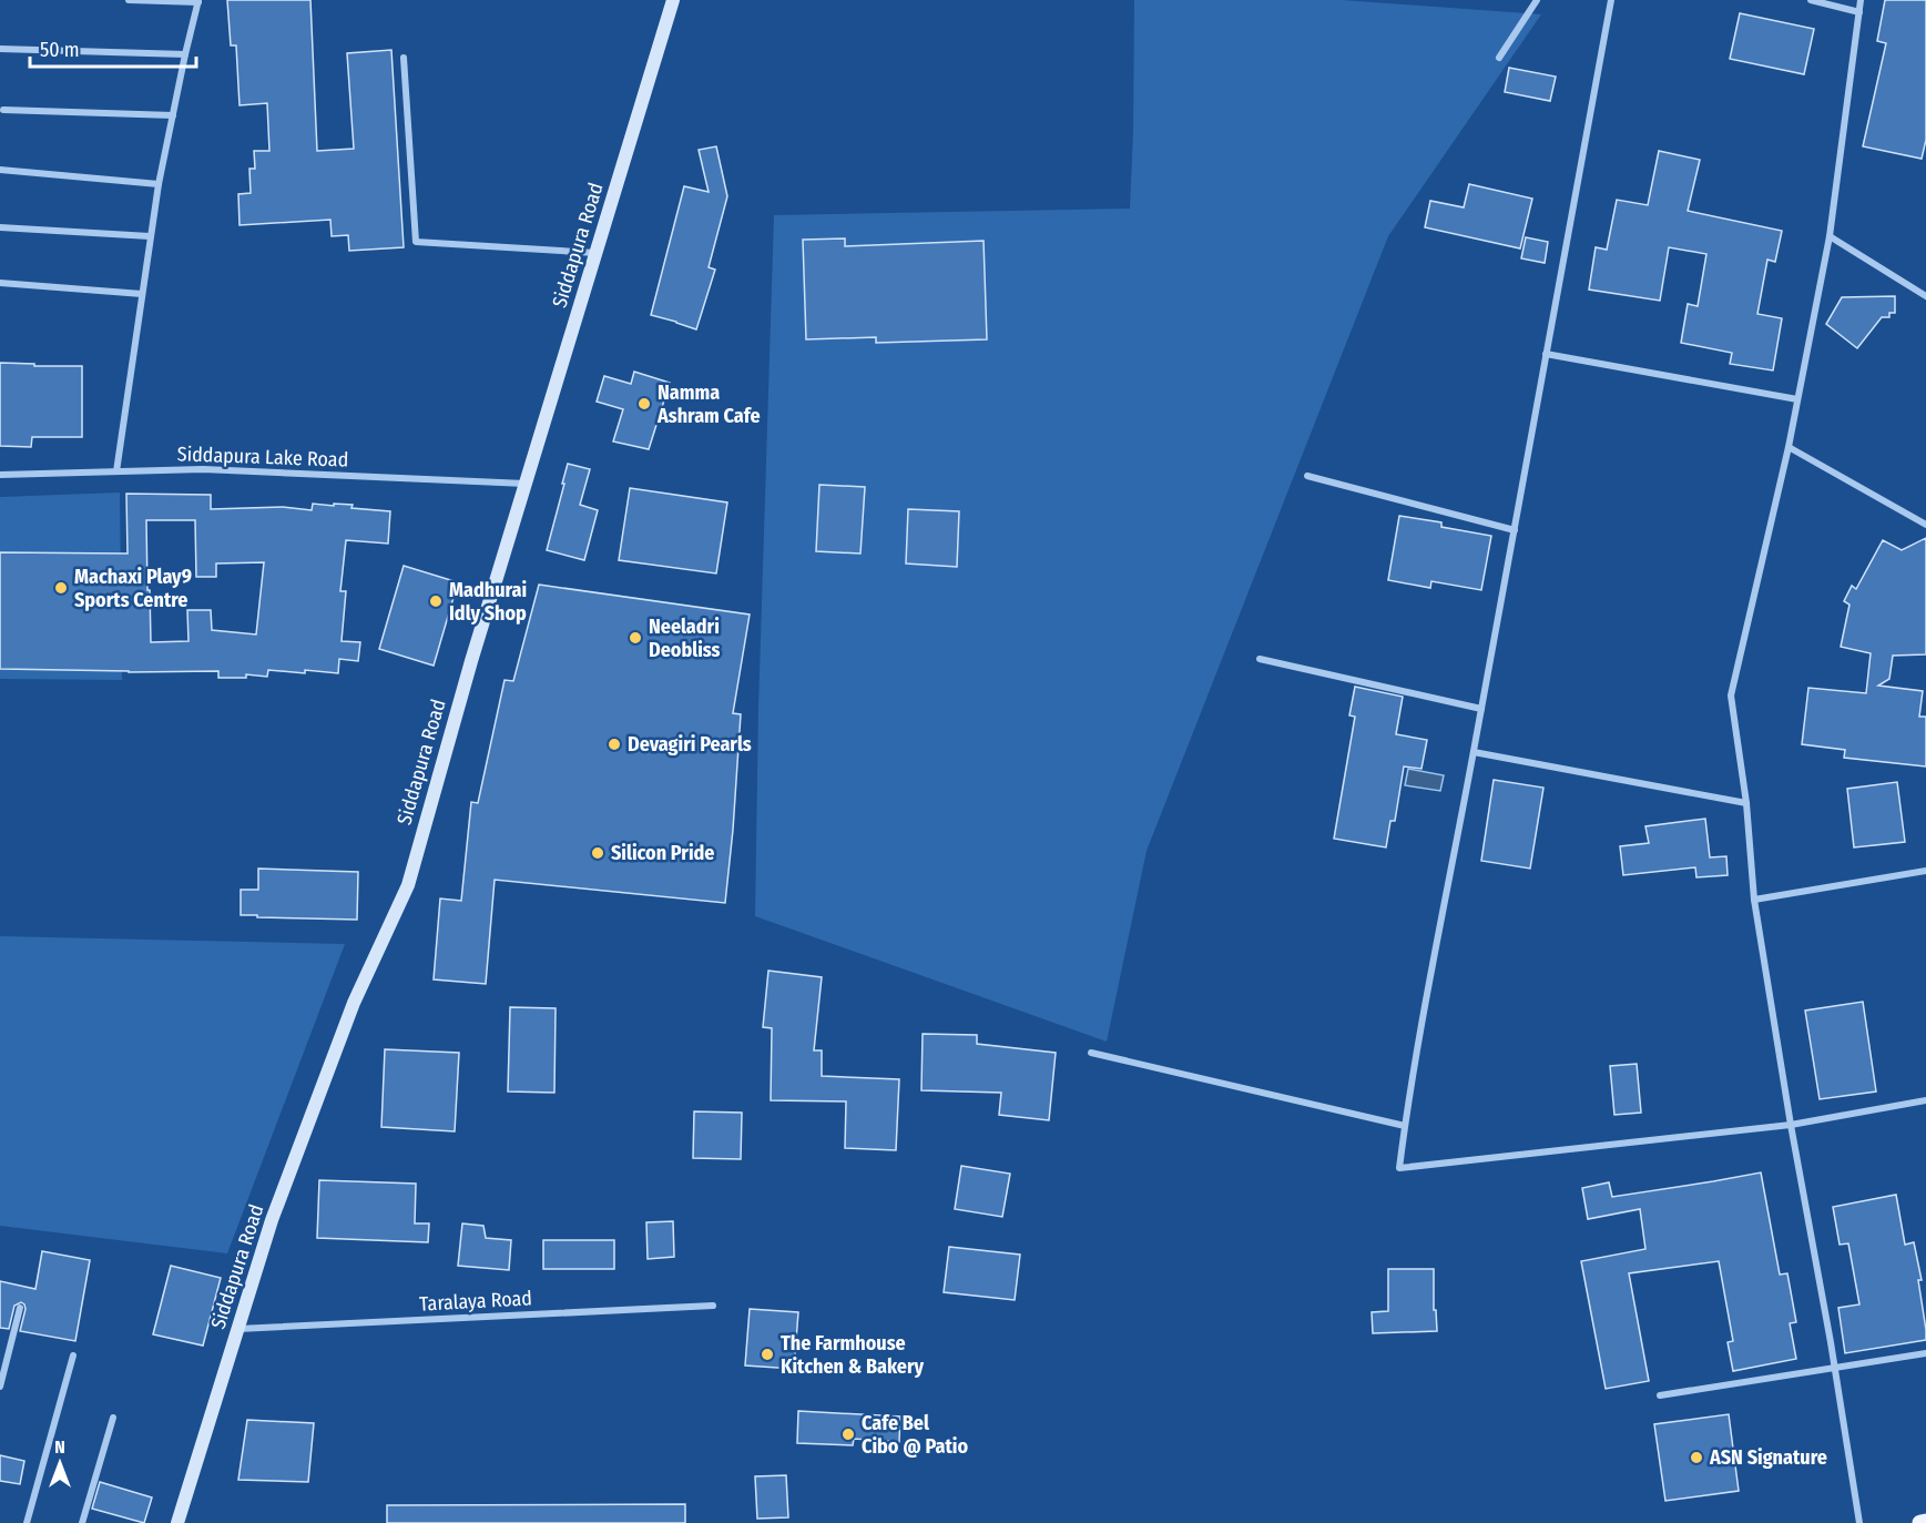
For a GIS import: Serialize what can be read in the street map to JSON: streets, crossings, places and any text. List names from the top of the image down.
{
  "streets": {
    "street": ["Siddapura Road", "Siddapura Lake Road", "Taralaya Road"]
  },
  "crossings": [
    ["Siddapura Road", "Siddapura Lake Road"],
    ["Siddapura Road", "Taralaya Road"]
  ],
  "places": [
    "Namma Ashram Cafe",
    "Machaxi Play9 Sports Centre",
    "Madhurai Idly Shop",
    "Neeladri Deobliss",
    "Devagiri Pearls",
    "Silicon Pride",
    "The Farmhouse Kitchen & Bakery",
    "Cafe Bel Cibo @ Patio",
    "ASN Signature"
  ],
  "scale_bar": "50 m",
  "north": "top"
}
